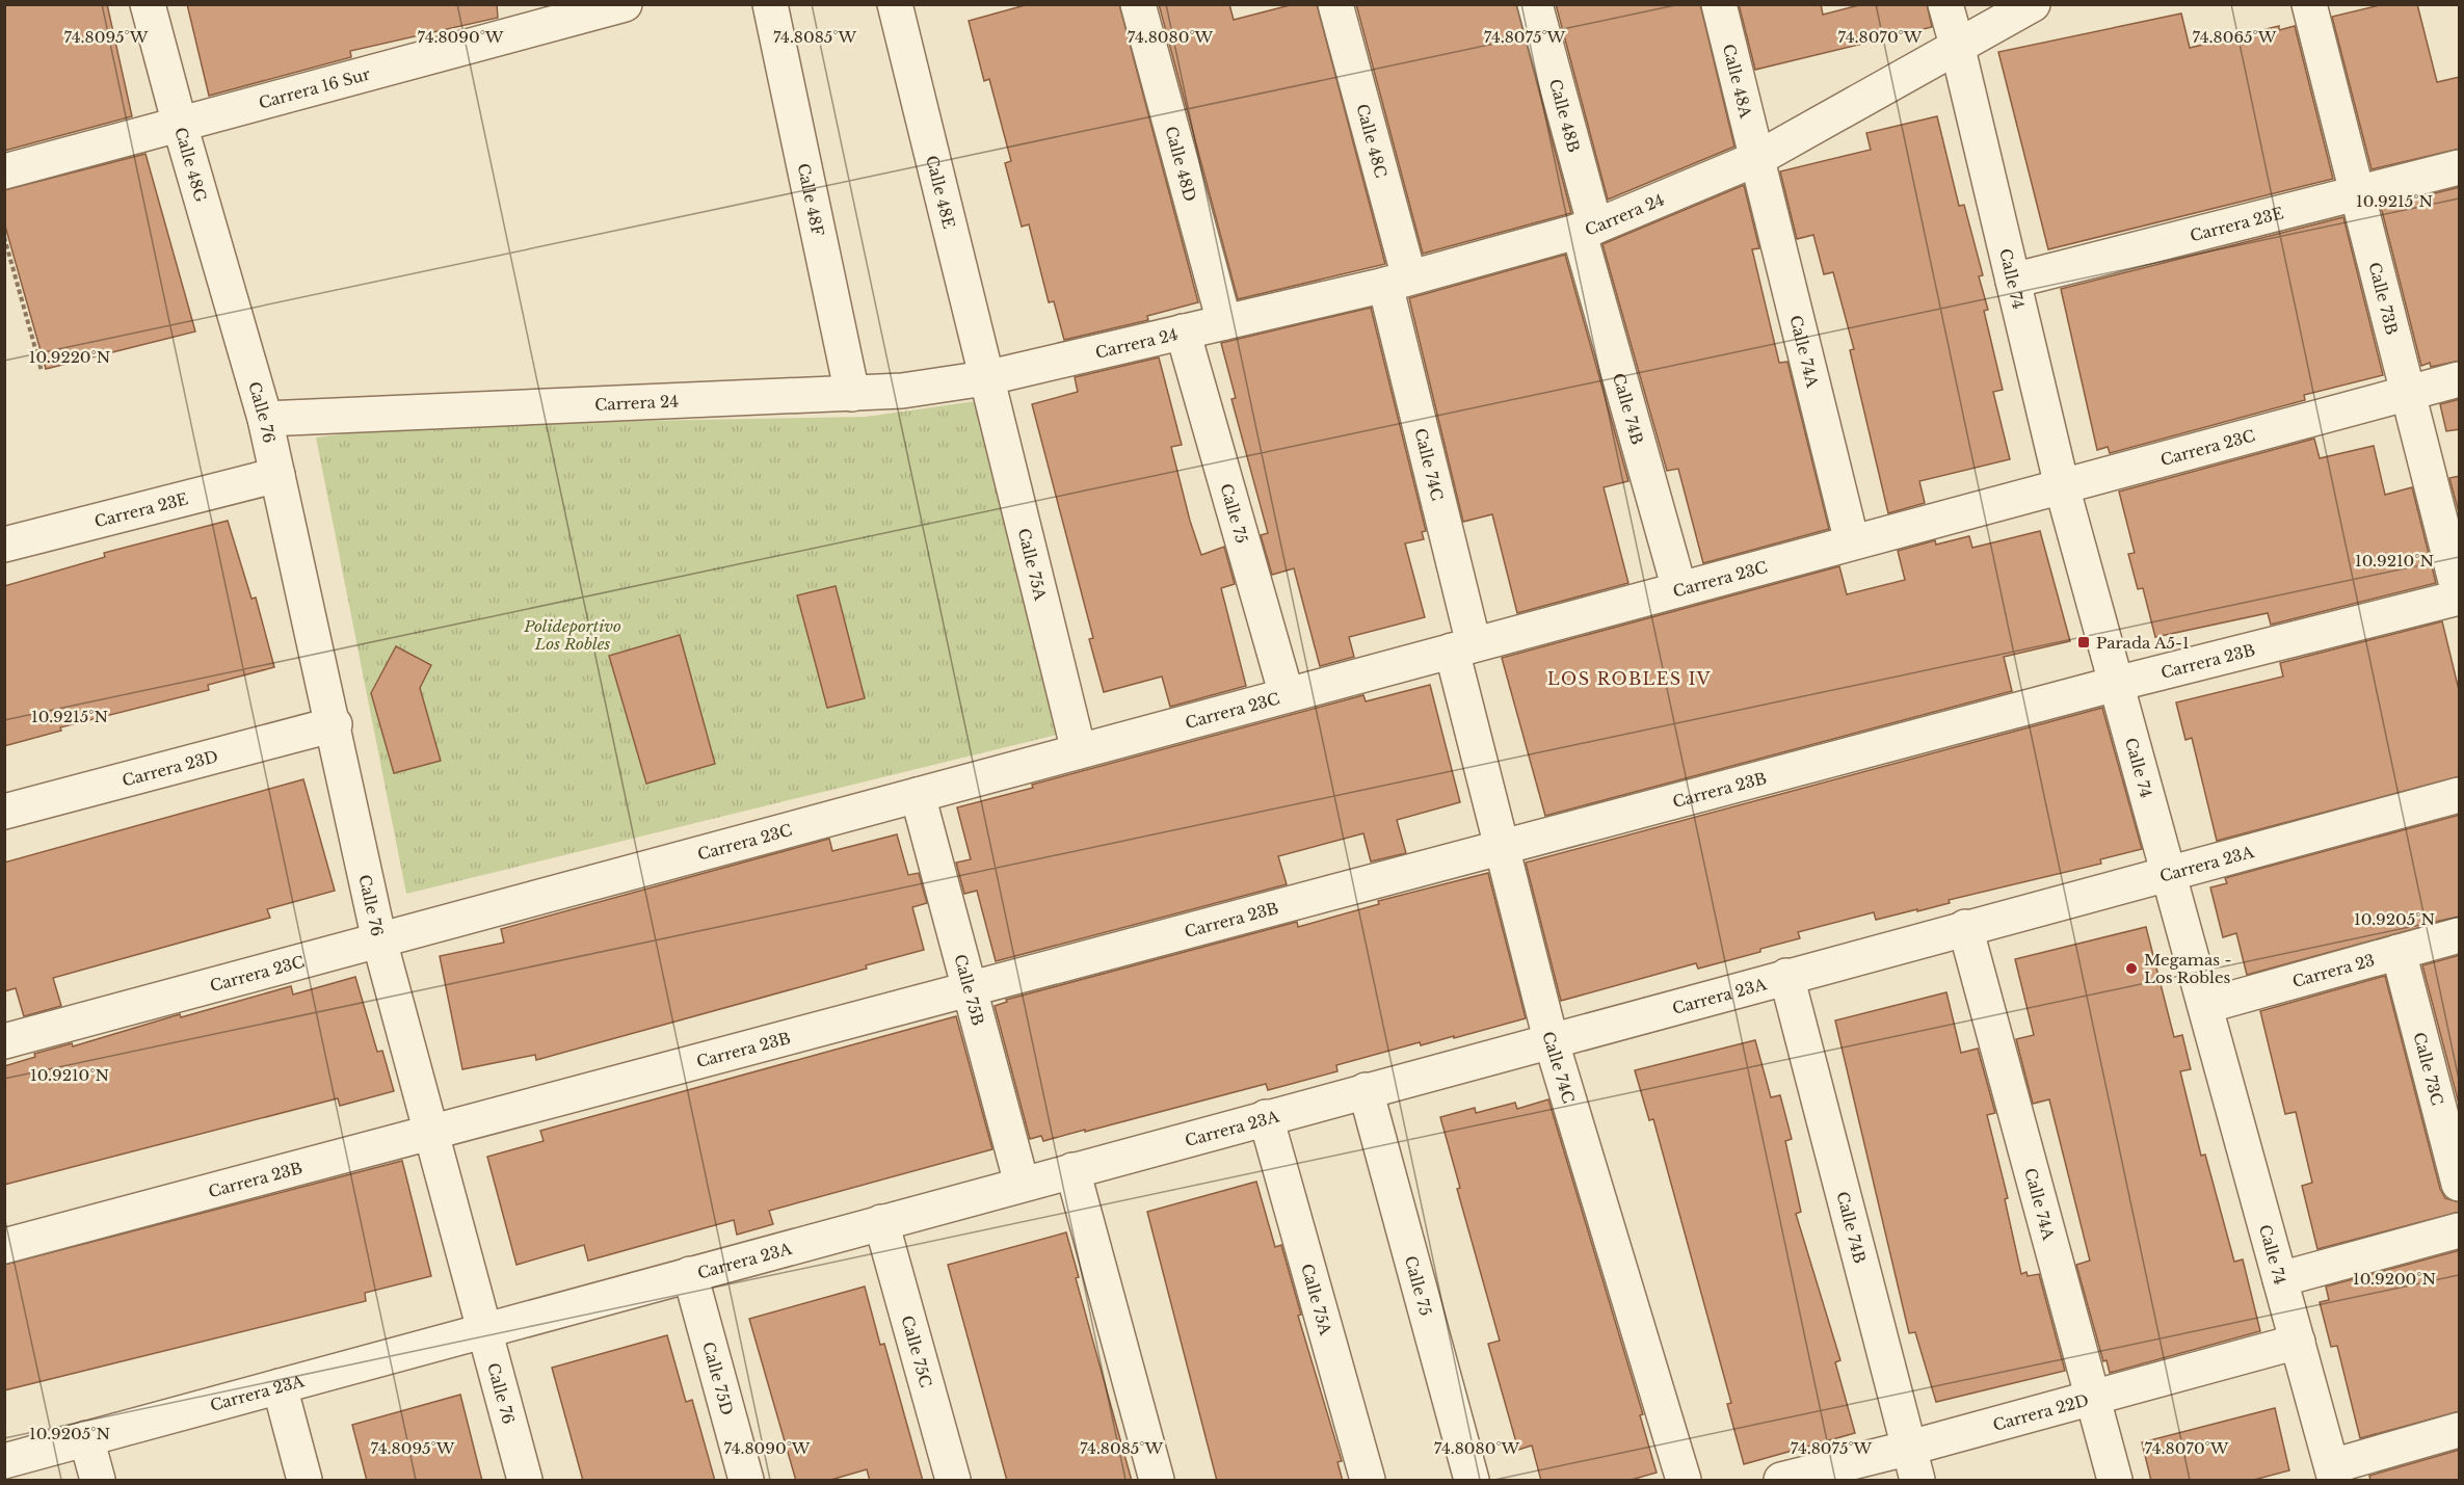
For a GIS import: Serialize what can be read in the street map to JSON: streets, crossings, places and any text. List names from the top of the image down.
{
  "streets": {
    "street": [
      "Calle 48A",
      "Carrera 16 Sur",
      "Calle 48B",
      "Calle 48C",
      "Calle 48D",
      "Calle 48G",
      "Calle 48E",
      "Calle 48F",
      "Carrera 24",
      "Carrera 23E",
      "Calle 74",
      "Calle 73B",
      "Calle 74A",
      "Calle 74B",
      "Calle 76",
      "Carrera 23C",
      "Calle 74C",
      "Calle 75",
      "Calle 75A",
      "Carrera 23B",
      "Carrera 23D",
      "Carrera 23A",
      "Carrera 23",
      "Calle 75B",
      "Calle 73C",
      "Calle 75C",
      "Calle 75D",
      "Carrera 22D"
    ]
  },
  "crossings": [
    ["Calle 48A", "Carrera 24"],
    ["Calle 48A", "Calle 74A"],
    ["Carrera 16 Sur", "Calle 48G"],
    ["Calle 48B", "Carrera 24"],
    ["Calle 48B", "Calle 74B"],
    ["Calle 48C", "Carrera 24"],
    ["Calle 48C", "Calle 74C"],
    ["Calle 48D", "Carrera 24"],
    ["Calle 48G", "Calle 76"],
    ["Calle 48E", "Carrera 24"],
    ["Calle 48E", "Calle 75A"],
    ["Calle 48F", "Carrera 24"],
    ["Carrera 24", "Calle 74"],
    ["Carrera 24", "Calle 74A"],
    ["Carrera 24", "Calle 74B"],
    ["Carrera 24", "Calle 76"],
    ["Carrera 24", "Calle 74C"],
    ["Carrera 24", "Calle 75"],
    ["Carrera 24", "Calle 75A"],
    ["Carrera 23E", "Calle 74"],
    ["Carrera 23E", "Calle 73B"],
    ["Carrera 23E", "Calle 76"],
    ["Calle 74", "Carrera 23C"],
    ["Calle 74", "Carrera 23B"],
    ["Calle 74", "Carrera 23A"],
    ["Calle 74", "Carrera 23"],
    ["Calle 74", "Carrera 22D"],
    ["Calle 73B", "Carrera 23C"],
    ["Calle 73B", "Carrera 23B"],
    ["Calle 74A", "Carrera 23C"],
    ["Calle 74A", "Carrera 23A"],
    ["Calle 74A", "Carrera 22D"],
    ["Calle 74B", "Carrera 23C"],
    ["Calle 74B", "Carrera 23A"],
    ["Calle 74B", "Carrera 22D"],
    ["Calle 76", "Carrera 23C"],
    ["Calle 76", "Carrera 23B"],
    ["Calle 76", "Carrera 23D"],
    ["Calle 76", "Carrera 23A"],
    ["Carrera 23C", "Calle 74C"],
    ["Carrera 23C", "Calle 75"],
    ["Carrera 23C", "Calle 75A"],
    ["Carrera 23C", "Calle 75B"],
    ["Calle 74C", "Carrera 23B"],
    ["Calle 74C", "Carrera 23A"],
    ["Calle 75", "Carrera 23A"],
    ["Calle 75A", "Carrera 23A"],
    ["Carrera 23B", "Calle 75B"],
    ["Carrera 23A", "Calle 75B"],
    ["Carrera 23A", "Calle 75C"],
    ["Carrera 23A", "Calle 75D"],
    ["Carrera 23", "Calle 73C"]
  ],
  "districts": ["LOS ROBLES IV"],
  "parks": ["Polideportivo Los Robles"],
  "places": {
    "transit": ["Parada A5-1"],
    "other": ["Megamas - Los Robles"]
  },
  "coordinates": [
    "74.8095°W",
    "74.8090°W",
    "74.8085°W",
    "74.8080°W",
    "74.8075°W",
    "74.8070°W",
    "74.8065°W",
    "10.9215°N",
    "10.9220°N",
    "10.9210°N",
    "10.9205°N",
    "10.9200°N"
  ]
}
